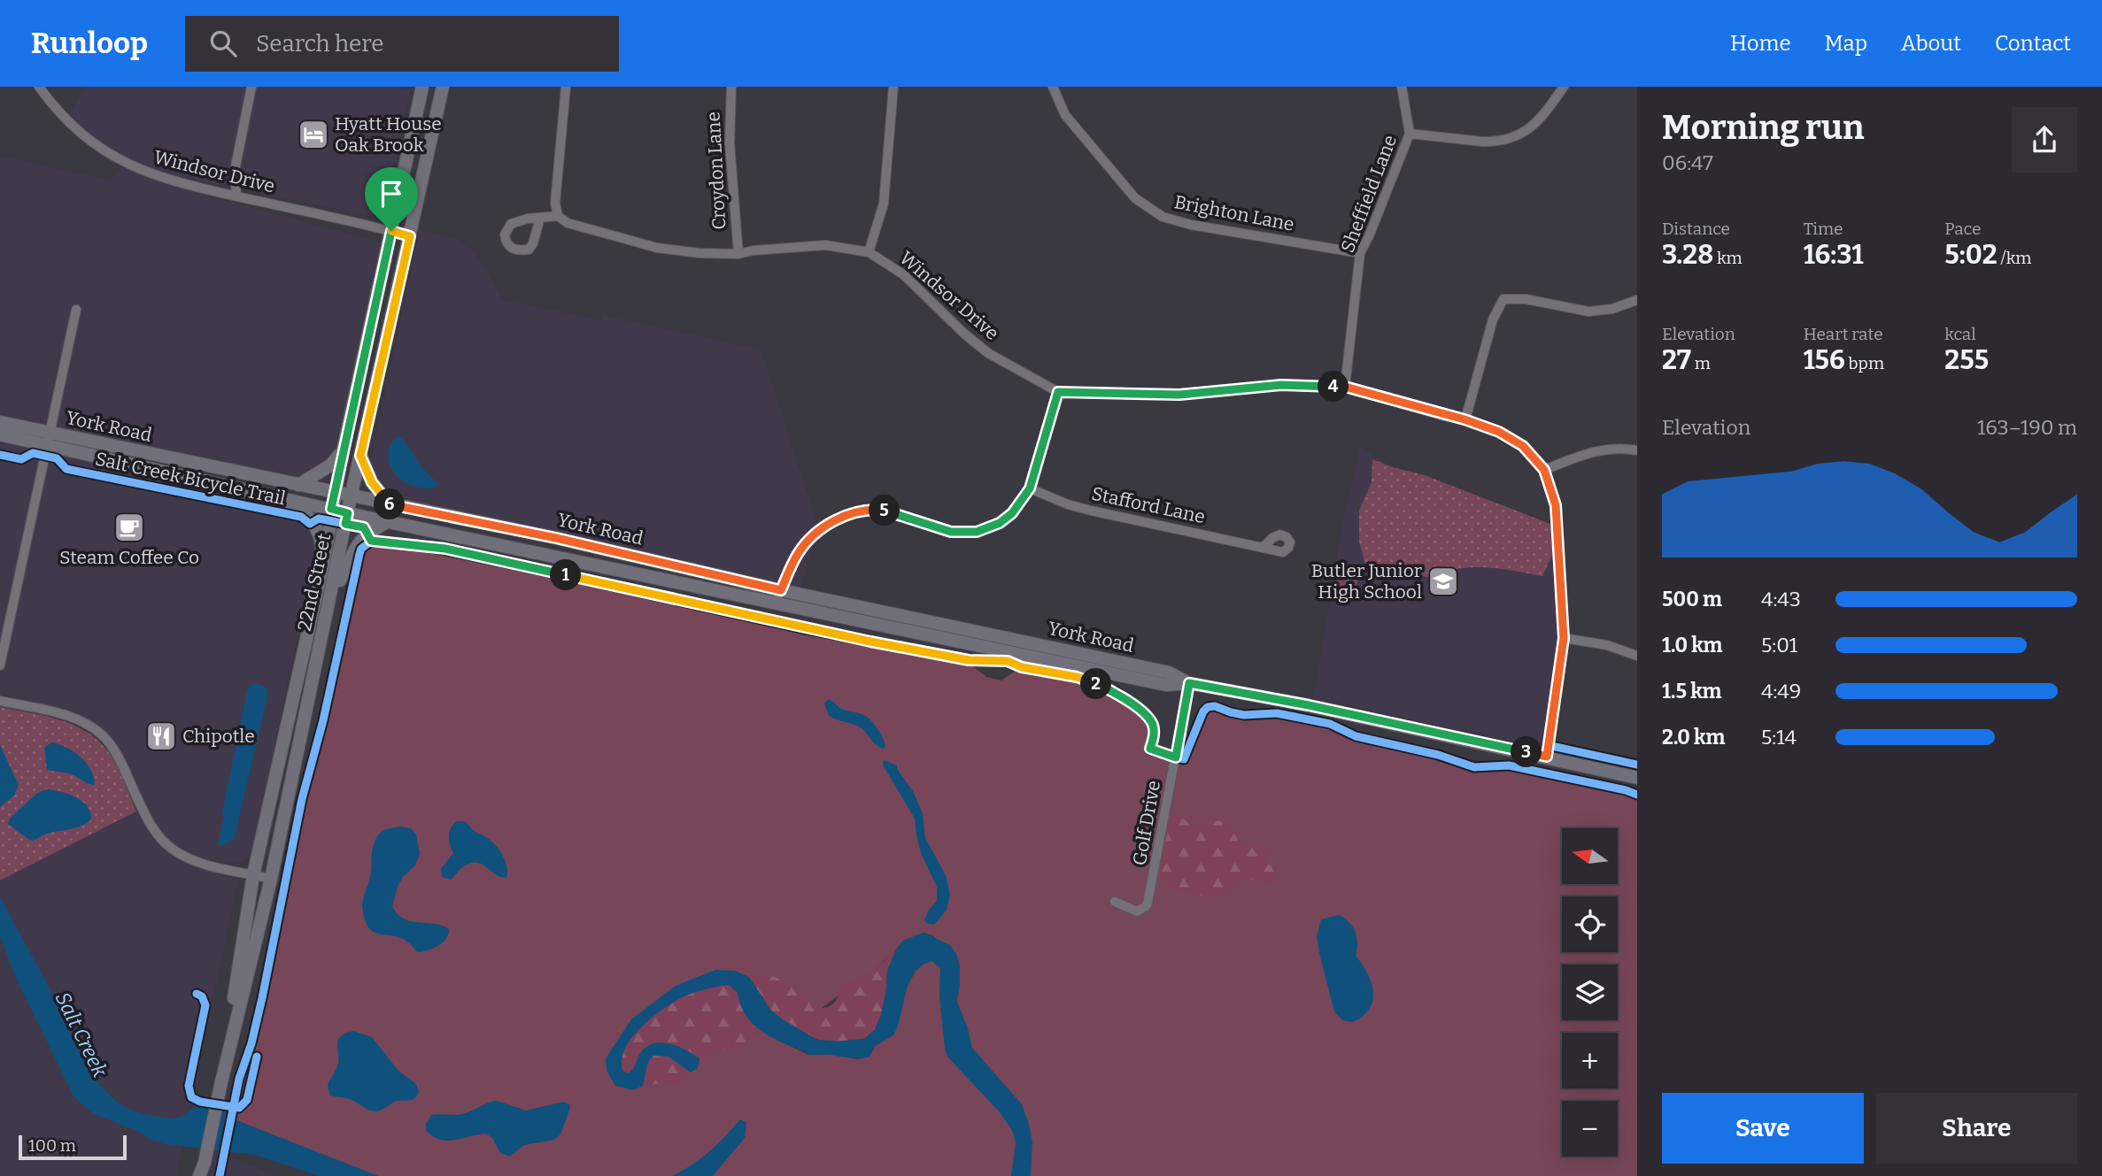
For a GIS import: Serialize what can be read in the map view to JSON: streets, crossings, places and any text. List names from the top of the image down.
{
  "streets": {
    "main road": ["York Road", "22nd Street"],
    "street": [
      "Croydon Lane",
      "Windsor Drive",
      "Sheffield Lane",
      "Brighton Lane",
      "Stafford Lane",
      "Golf Drive"
    ],
    "cycle path": ["Salt Creek Bicycle Trail"]
  },
  "crossings": [
    ["Croydon Lane", "Windsor Drive"],
    ["Windsor Drive", "Sheffield Lane"],
    ["Windsor Drive", "York Road"],
    ["Windsor Drive", "22nd Street"],
    ["Sheffield Lane", "Brighton Lane"],
    ["York Road", "22nd Street"],
    ["York Road", "Golf Drive"]
  ],
  "water": ["Salt Creek"],
  "places": {
    "hotel": ["Hyatt House Oak Brook"],
    "cafe": ["Steam Coffee Co"],
    "school or university": ["Butler Junior High School"],
    "restaurant": ["Chipotle"]
  },
  "scale_bar": "100 m",
  "north": "left",
  "page": {
    "header": "Runloop",
    "search": "Search here",
    "nav": [
      "Home",
      "Map",
      "About",
      "Contact"
    ],
    "heading": ["Morning run", "06:47"],
    "stats": [
      ["Distance", "3.28 km"],
      ["Time", "16:31"],
      ["Pace", "5:02 /km"],
      ["Elevation", "27 m"],
      ["Heart rate", "156 bpm"],
      ["kcal", "255"]
    ],
    "pins": [
      "4",
      "6",
      "5",
      "1",
      "2",
      "3"
    ],
    "chart": ["Elevation", "163–190 m"],
    "list": [
      {
        "name": "500 m",
        "note": "4:43"
      },
      {
        "name": "1.0 km",
        "note": "5:01"
      },
      {
        "name": "1.5 km",
        "note": "4:49"
      },
      {
        "name": "2.0 km",
        "note": "5:14"
      }
    ],
    "map_buttons": ["+", "−"],
    "buttons": ["Save", "Share"],
    "scale": "100 m"
  }
}
